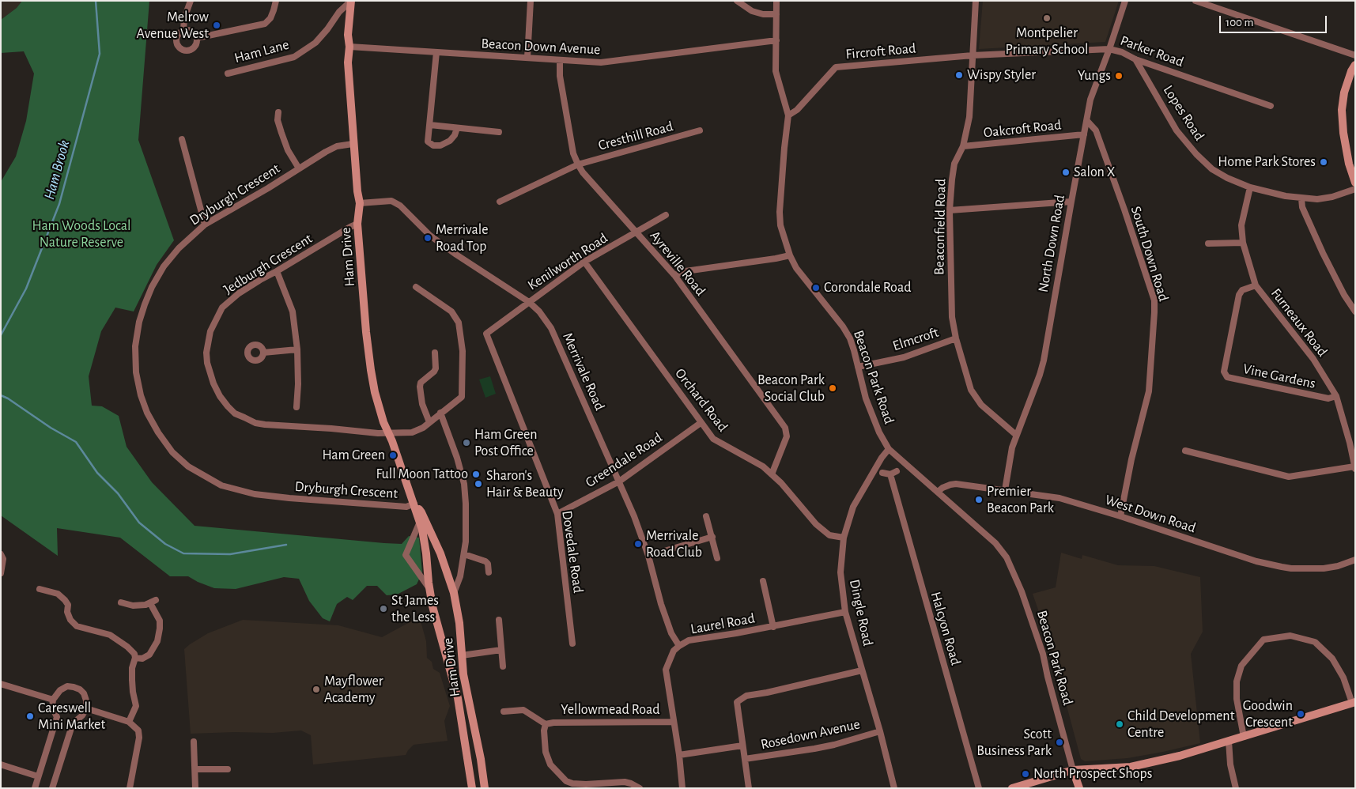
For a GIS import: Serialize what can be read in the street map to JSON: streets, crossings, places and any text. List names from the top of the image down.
{
  "streets": {
    "street": [
      "Beacon Down Avenue",
      "Ham Lane",
      "Fircroft Road",
      "Parker Road",
      "Lopes Road",
      "Oakcroft Road",
      "Cresthill Road",
      "Dryburgh Crescent",
      "Beaconfield Road",
      "North Down Road",
      "South Down Road",
      "Ham Drive",
      "Kenilworth Road",
      "Ayreville Road",
      "Jedburgh Crescent",
      "Furneaux Road",
      "Elmcroft",
      "Merrivale Road",
      "Vine Gardens",
      "Beacon Park Road",
      "Orchard Road",
      "Greendale Road",
      "West Down Road",
      "Dovedale Road",
      "Dingle Road",
      "Laurel Road",
      "Halcyon Road",
      "Yellowmead Road",
      "Rosedown Avenue"
    ]
  },
  "crossings": [
    ["Beacon Down Avenue", "Ham Drive"],
    ["Beacon Down Avenue", "Ayreville Road"],
    ["Beacon Down Avenue", "Beacon Park Road"],
    ["Ham Lane", "Ham Drive"],
    ["Fircroft Road", "Parker Road"],
    ["Fircroft Road", "Beaconfield Road"],
    ["Fircroft Road", "Beacon Park Road"],
    ["Parker Road", "Lopes Road"],
    ["Parker Road", "Beaconfield Road"],
    ["Parker Road", "North Down Road"],
    ["Lopes Road", "Furneaux Road"],
    ["Oakcroft Road", "Beaconfield Road"],
    ["Oakcroft Road", "North Down Road"],
    ["Cresthill Road", "Ayreville Road"],
    ["Dryburgh Crescent", "Ham Drive"],
    ["Beaconfield Road", "North Down Road"],
    ["Beaconfield Road", "Elmcroft"],
    ["North Down Road", "South Down Road"],
    ["North Down Road", "West Down Road"],
    ["South Down Road", "West Down Road"],
    ["Ham Drive", "Jedburgh Crescent"],
    ["Ham Drive", "Merrivale Road"],
    ["Kenilworth Road", "Ayreville Road"],
    ["Kenilworth Road", "Merrivale Road"],
    ["Kenilworth Road", "Orchard Road"],
    ["Kenilworth Road", "Dovedale Road"],
    ["Ayreville Road", "Orchard Road"],
    ["Furneaux Road", "Vine Gardens"],
    ["Elmcroft", "Beacon Park Road"],
    ["Merrivale Road", "Greendale Road"],
    ["Merrivale Road", "Laurel Road"],
    ["Beacon Park Road", "West Down Road"],
    ["Beacon Park Road", "Dingle Road"],
    ["Orchard Road", "Greendale Road"],
    ["Orchard Road", "Dingle Road"],
    ["Greendale Road", "Dovedale Road"],
    ["Dingle Road", "Laurel Road"],
    ["Dingle Road", "Rosedown Avenue"],
    ["Laurel Road", "Yellowmead Road"],
    ["Laurel Road", "Rosedown Avenue"]
  ],
  "water": ["Ham Brook"],
  "parks": ["Ham Woods Local Nature Reserve"],
  "places": [
    "Montpelier Primary School",
    "Melrow Avenue West",
    "Wispy Styler",
    "Yungs",
    "Home Park Stores",
    "Salon X",
    "Merrivale Road Top",
    "Corondale Road",
    "Beacon Park Social Club",
    "Ham Green Post Office",
    "Ham Green",
    "Full Moon Tattoo",
    "Sharon's Hair & Beauty",
    "Premier Beacon Park",
    "Merrivale Road Club",
    "St James the Less",
    "Mayflower Academy",
    "Goodwin Crescent",
    "Careswell Mini Market",
    "Child Development Centre",
    "Scott Business Park",
    "North Prospect Shops"
  ],
  "scale_bar": "100 m"
}
